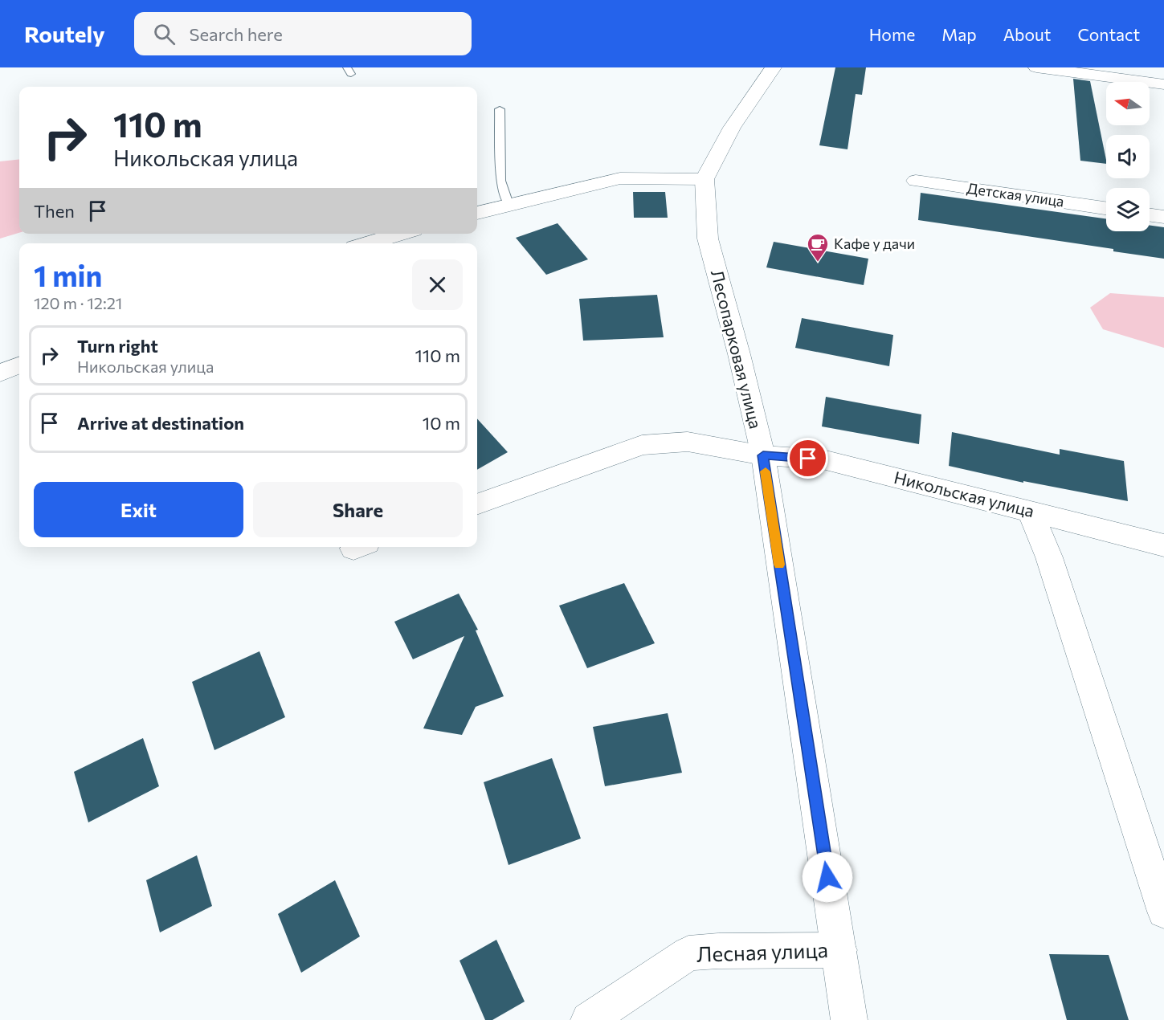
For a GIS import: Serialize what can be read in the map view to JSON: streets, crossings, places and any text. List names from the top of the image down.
{
  "streets": {
    "street": [
      "Детская улица",
      "Лесопарковая улица",
      "Никольская улица",
      "Лесная улица"
    ]
  },
  "crossings": [
    ["Лесопарковая улица", "Никольская улица"],
    ["Лесопарковая улица", "Лесная улица"]
  ],
  "places": {
    "cafe": ["Кафе у дачи"]
  },
  "north": "left",
  "page": {
    "header": "Routely",
    "search": "Search here",
    "nav": [
      "Home",
      "Map",
      "About",
      "Contact"
    ],
    "turn": ["110 m", "Никольская улица"],
    "then": "Then",
    "heading": ["1 min", "120 m · 12:21"],
    "list": [
      {
        "name": "Turn right",
        "note": "Никольская улица",
        "value": "110 m"
      },
      {
        "name": "Arrive at destination",
        "value": "10 m"
      }
    ],
    "buttons": ["Exit", "Share"]
  }
}
